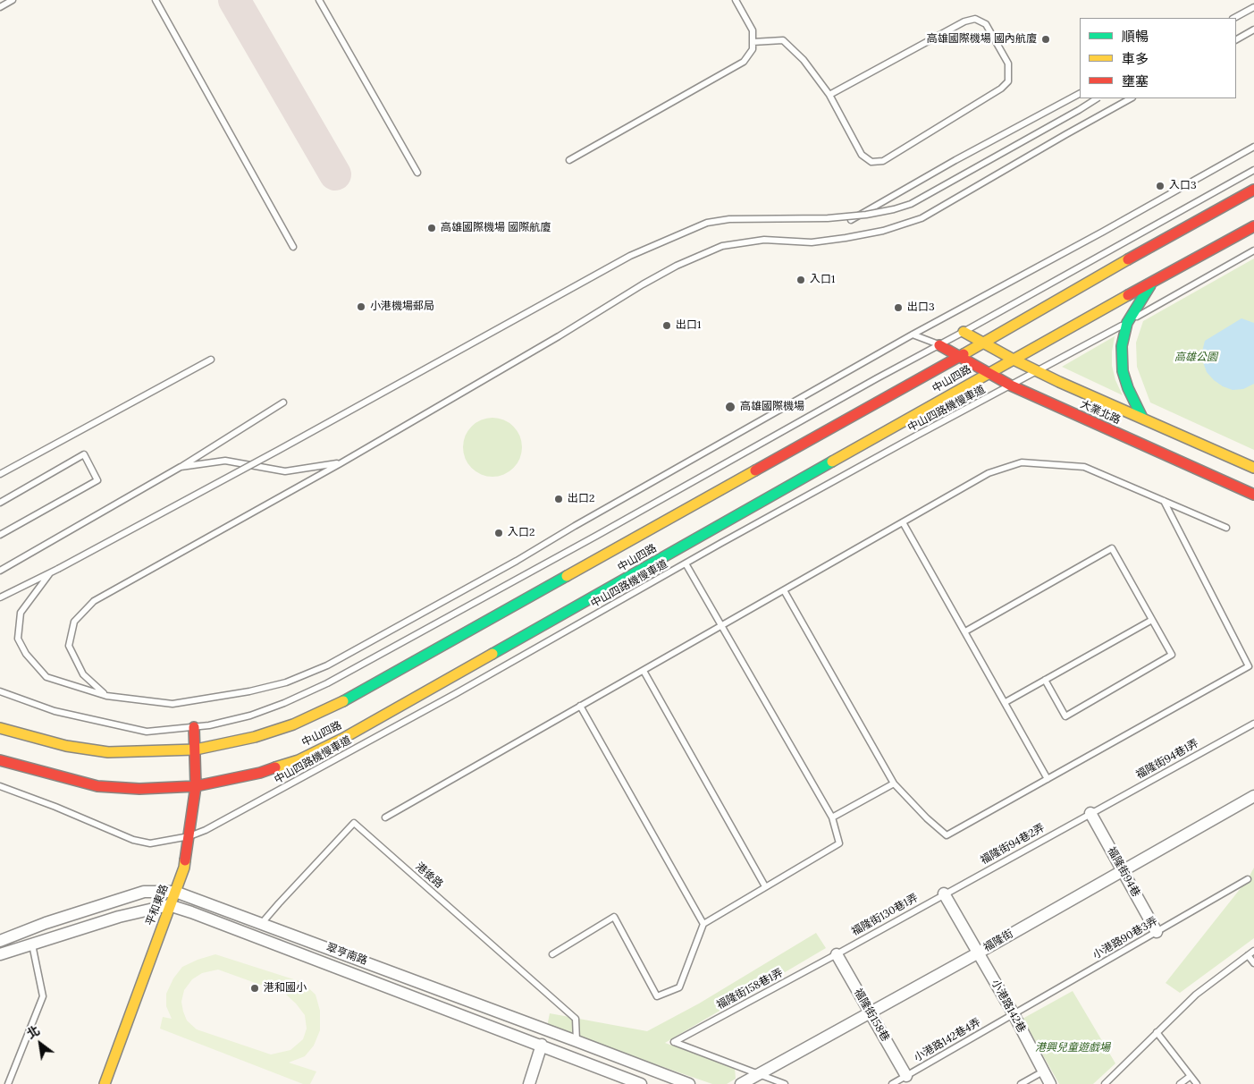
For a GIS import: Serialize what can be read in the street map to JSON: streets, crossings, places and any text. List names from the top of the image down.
{
  "streets": {
    "main road": ["中山四路", "大業北路", "平和東路"],
    "street": [
      "福隆街94巷",
      "福隆街",
      "翠亨南路",
      "小港路142巷",
      "福隆街158巷"
    ],
    "lane": [
      "中山四路機慢車道",
      "福隆街94巷1弄",
      "福隆街94巷2弄",
      "港後路",
      "福隆街130巷1弄",
      "小港路90巷3弄",
      "福隆街158巷1弄",
      "小港路142巷4弄"
    ]
  },
  "crossings": [
    ["中山四路", "大業北路"],
    ["中山四路", "平和東路"],
    ["中山四路機慢車道", "大業北路"],
    ["中山四路機慢車道", "平和東路"],
    ["福隆街94巷1弄", "福隆街94巷2弄"],
    ["福隆街94巷1弄", "福隆街94巷"],
    ["福隆街94巷2弄", "福隆街94巷"],
    ["福隆街94巷2弄", "福隆街130巷1弄"],
    ["福隆街94巷2弄", "小港路142巷"],
    ["福隆街94巷", "小港路90巷3弄"],
    ["福隆街94巷", "福隆街"],
    ["港後路", "翠亨南路"],
    ["平和東路", "翠亨南路"],
    ["福隆街130巷1弄", "福隆街158巷1弄"],
    ["福隆街130巷1弄", "小港路142巷"],
    ["福隆街130巷1弄", "福隆街158巷"],
    ["小港路90巷3弄", "小港路142巷"],
    ["小港路90巷3弄", "小港路142巷4弄"],
    ["福隆街", "福隆街158巷1弄"],
    ["福隆街", "小港路142巷"],
    ["福隆街", "福隆街158巷"],
    ["福隆街158巷1弄", "福隆街158巷"],
    ["小港路142巷", "小港路142巷4弄"],
    ["福隆街158巷", "小港路142巷4弄"]
  ],
  "parks": ["高雄公園", "港興兒童遊戲場"],
  "places": [
    "高雄國際機場 國內航廈",
    "入口3",
    "高雄國際機場 國際航廈",
    "入口1",
    "小港機場郵局",
    "出口3",
    "出口1",
    "高雄國際機場",
    "出口2",
    "入口2",
    "港和國小"
  ],
  "legend": ["順暢", "車多", "壅塞"],
  "north": "top left"
}
